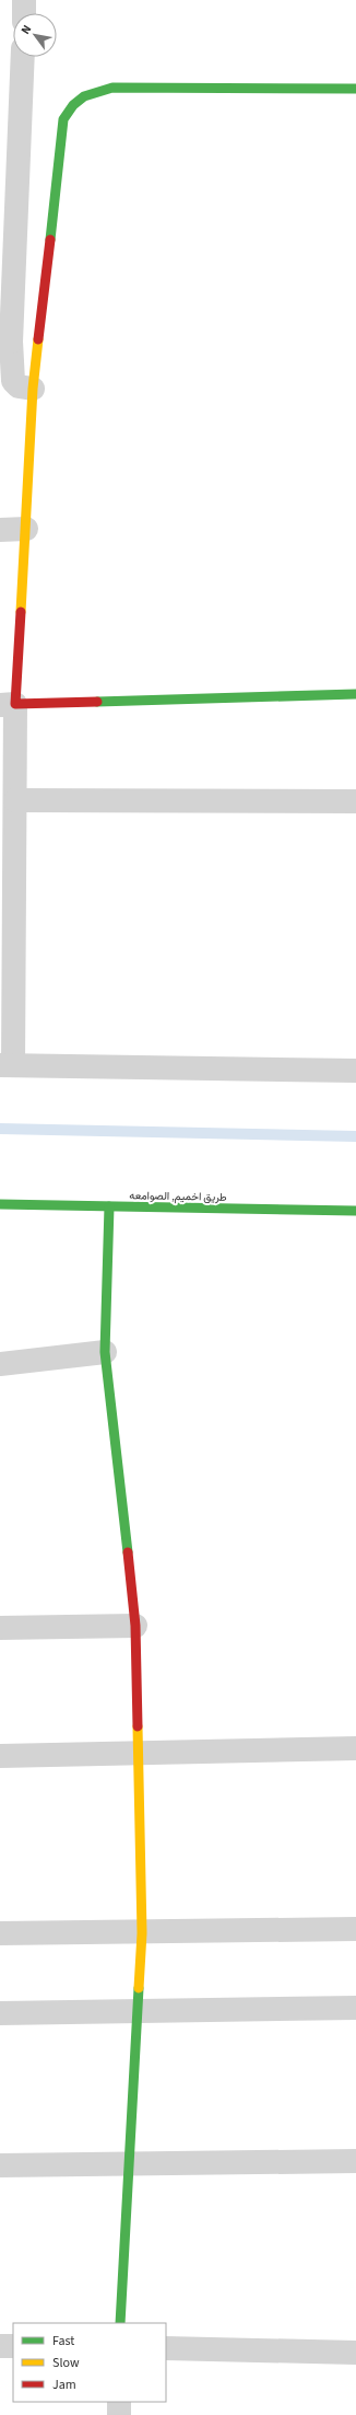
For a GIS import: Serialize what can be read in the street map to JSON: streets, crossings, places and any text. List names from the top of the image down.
{
  "streets": {
    "street": ["طريق اخميم, الصوامعه"]
  },
  "legend": ["Fast", "Slow", "Jam"],
  "north": "top left"
}
